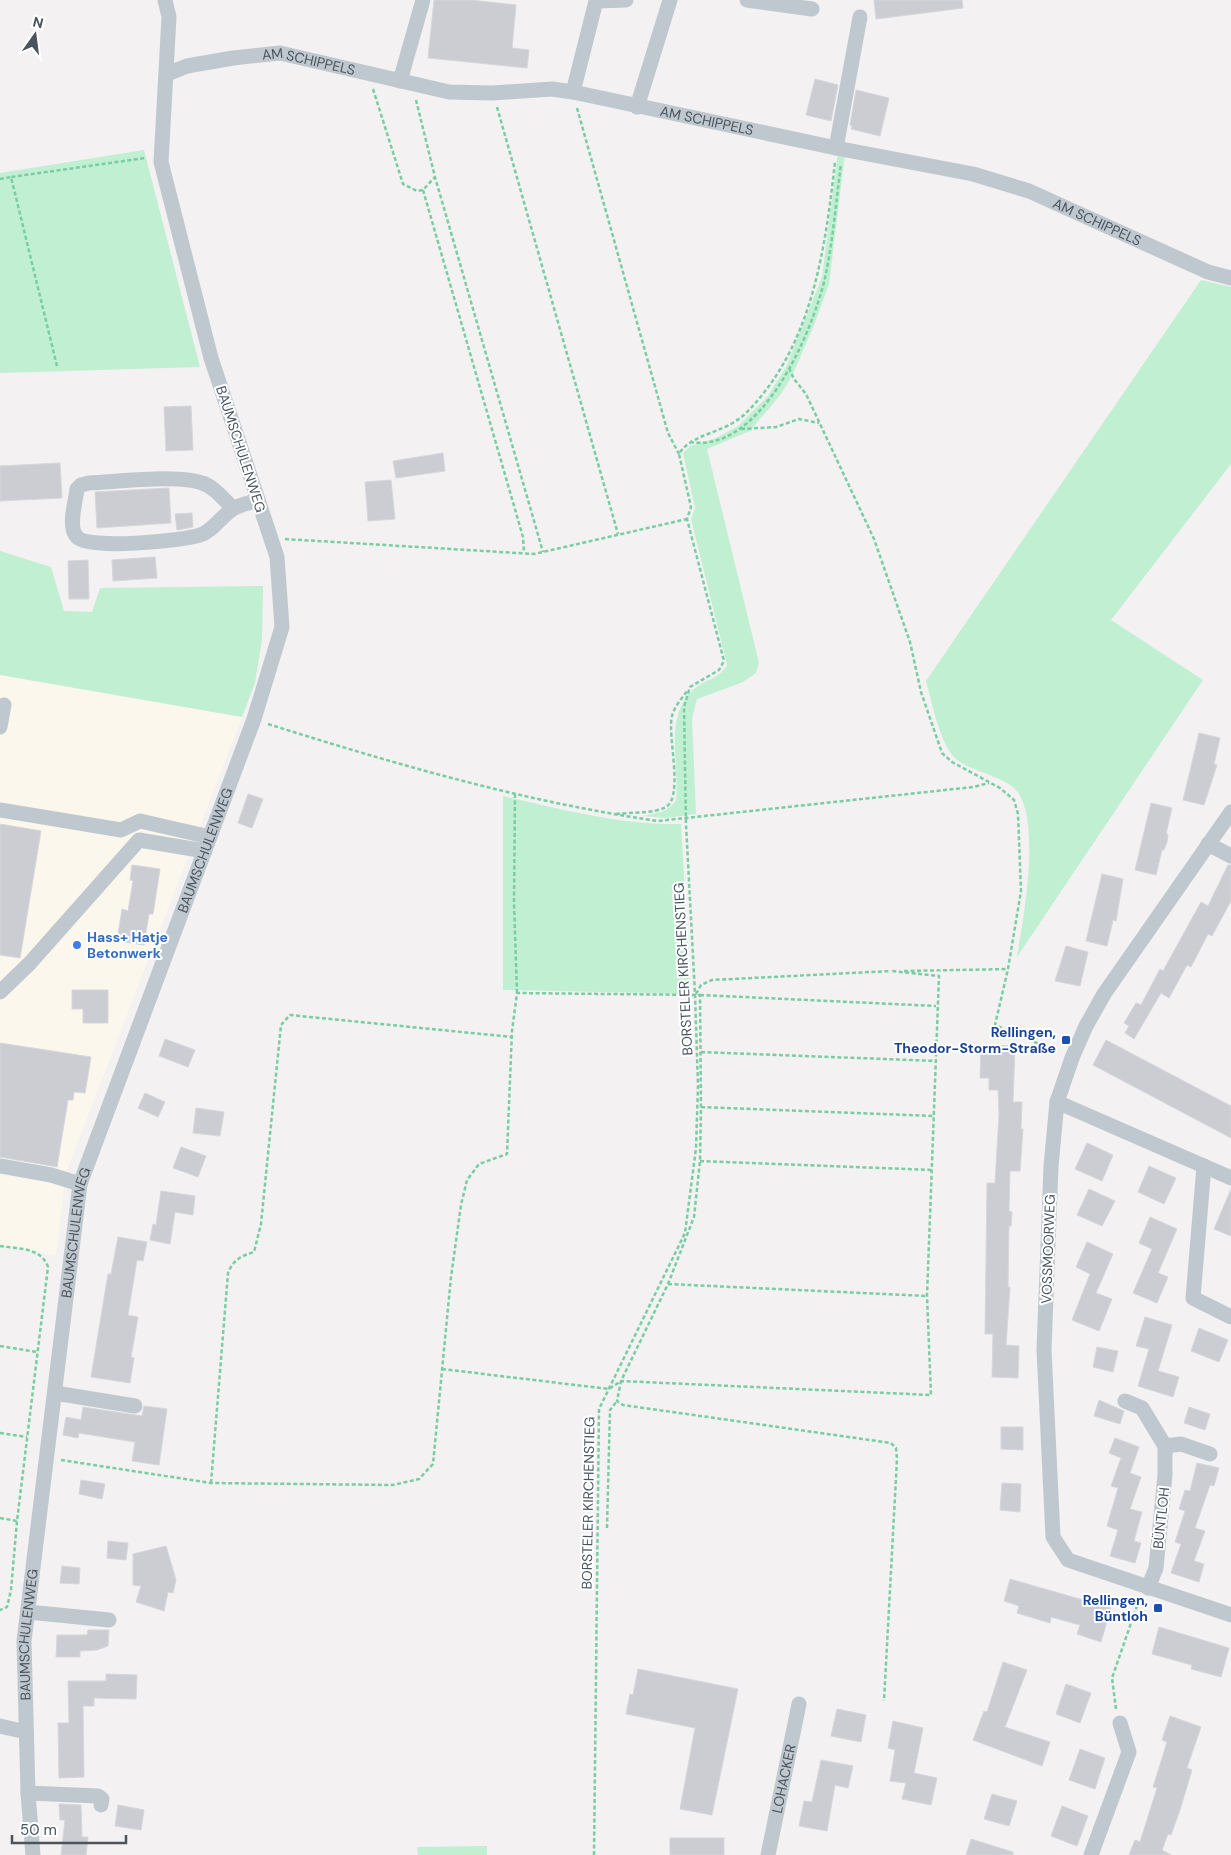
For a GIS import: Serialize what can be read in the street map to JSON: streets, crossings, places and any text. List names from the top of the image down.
{
  "streets": {
    "street": [
      "AM SCHIPPELS",
      "BAUMSCHULENWEG",
      "VOSSMOORWEG",
      "BÜNTLOH",
      "LOHACKER"
    ],
    "path": ["BORSTELER KIRCHENSTIEG"]
  },
  "crossings": [
    ["AM SCHIPPELS", "BAUMSCHULENWEG"],
    ["VOSSMOORWEG", "BÜNTLOH"]
  ],
  "places": {
    "other": ["Hass+ Hatje Betonwerk"],
    "transit": ["Rellingen, Theodor-Storm-Straße", "Rellingen, Büntloh"]
  },
  "scale_bar": "50 m",
  "north": "top"
}
